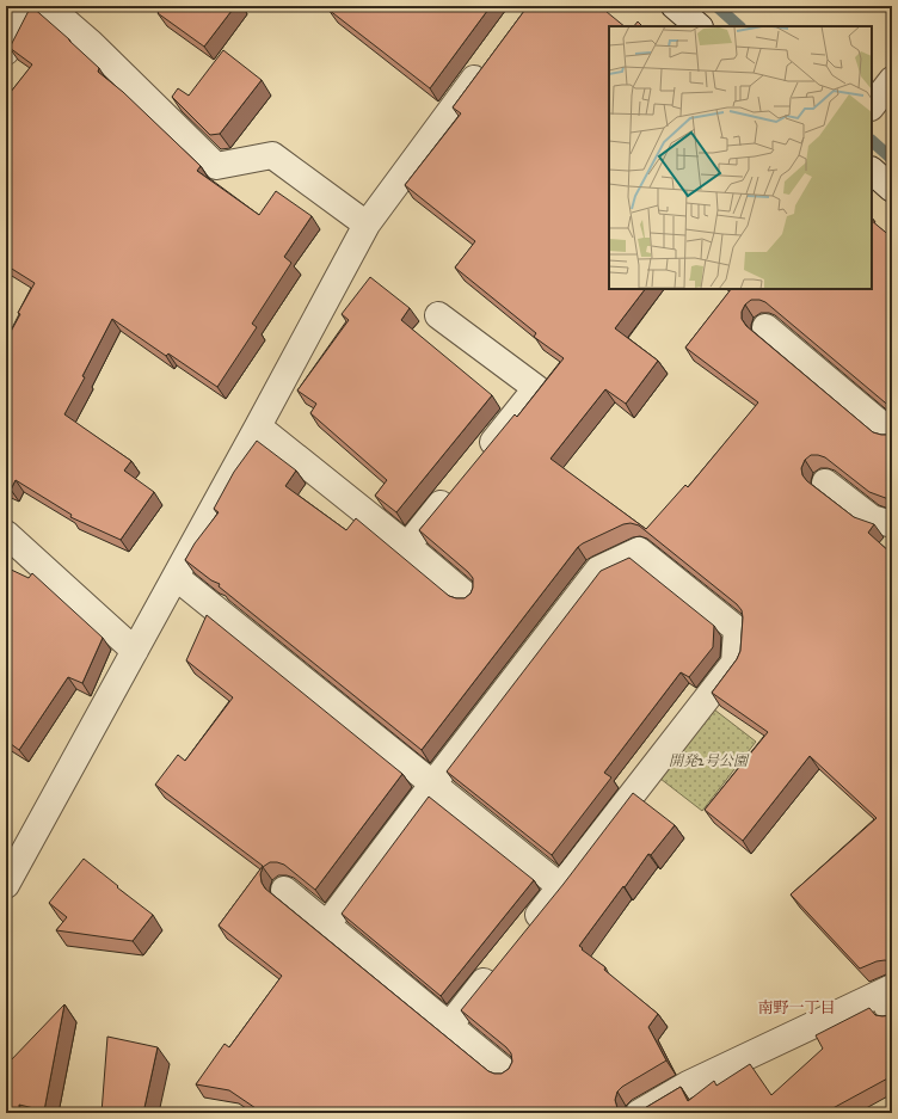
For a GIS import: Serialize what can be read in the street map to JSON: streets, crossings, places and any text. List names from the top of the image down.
{
  "districts": ["南野一丁目"],
  "parks": ["開発2号公園"]
}
